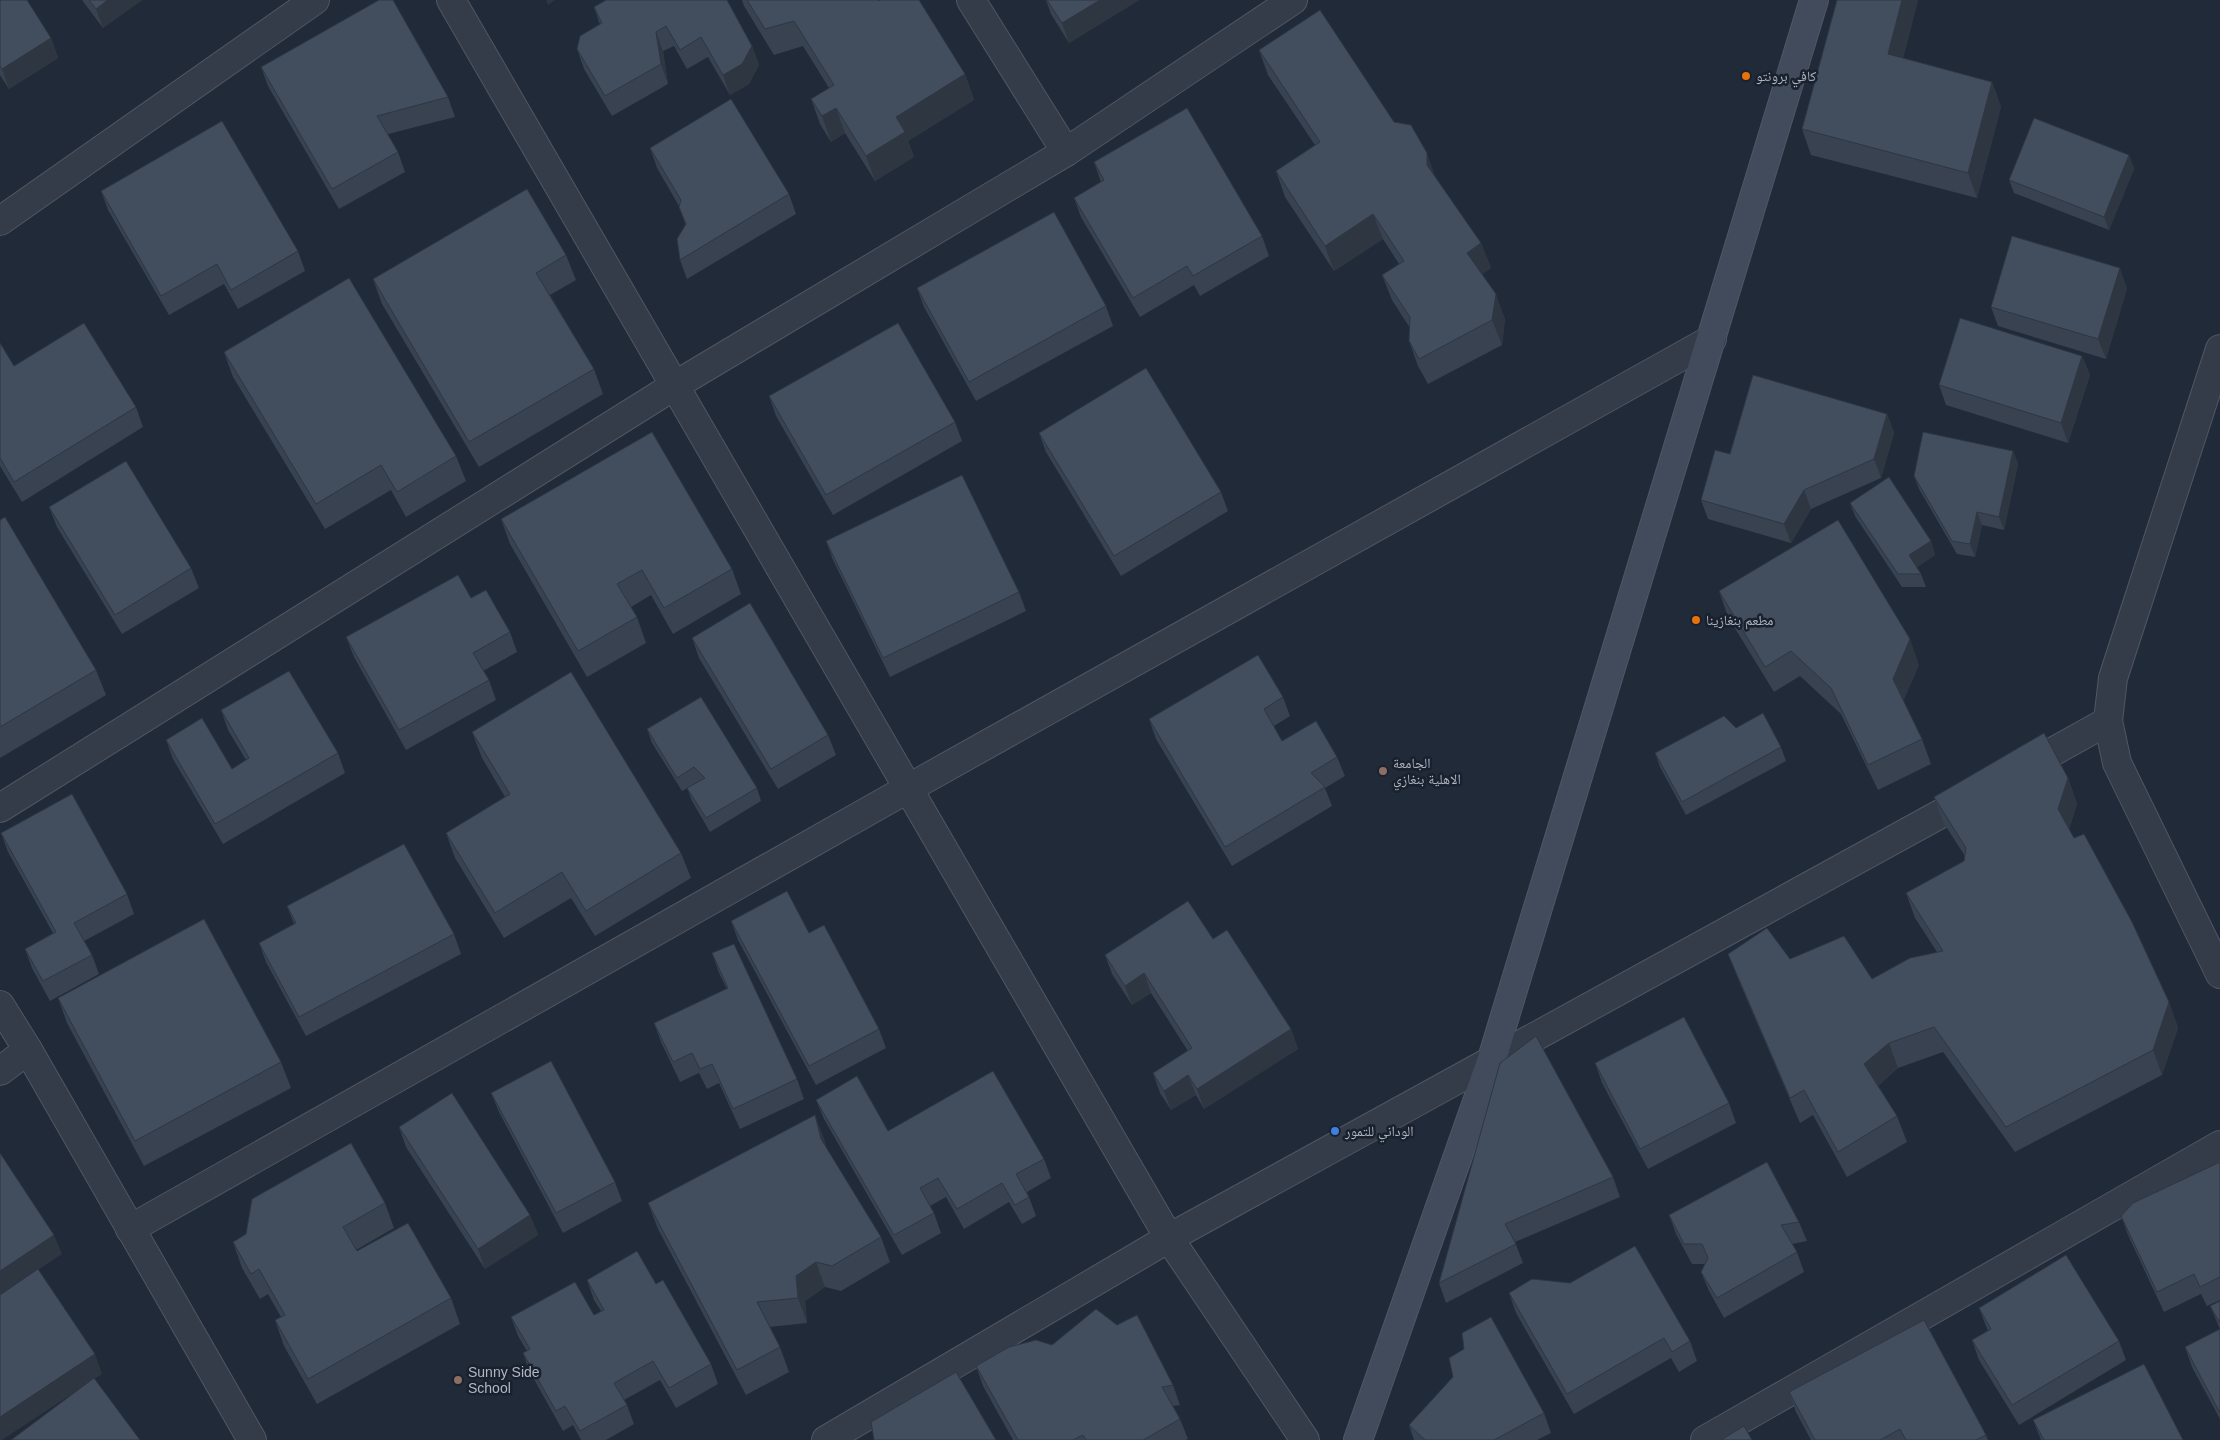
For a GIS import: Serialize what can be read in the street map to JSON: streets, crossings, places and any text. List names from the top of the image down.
{
  "places": [
    "كافي برونتو",
    "مطعم بنغازينا",
    "الجامعة الاهلية بنغازي",
    "الوداني للتمور",
    "Sunny Side School"
  ]
}
